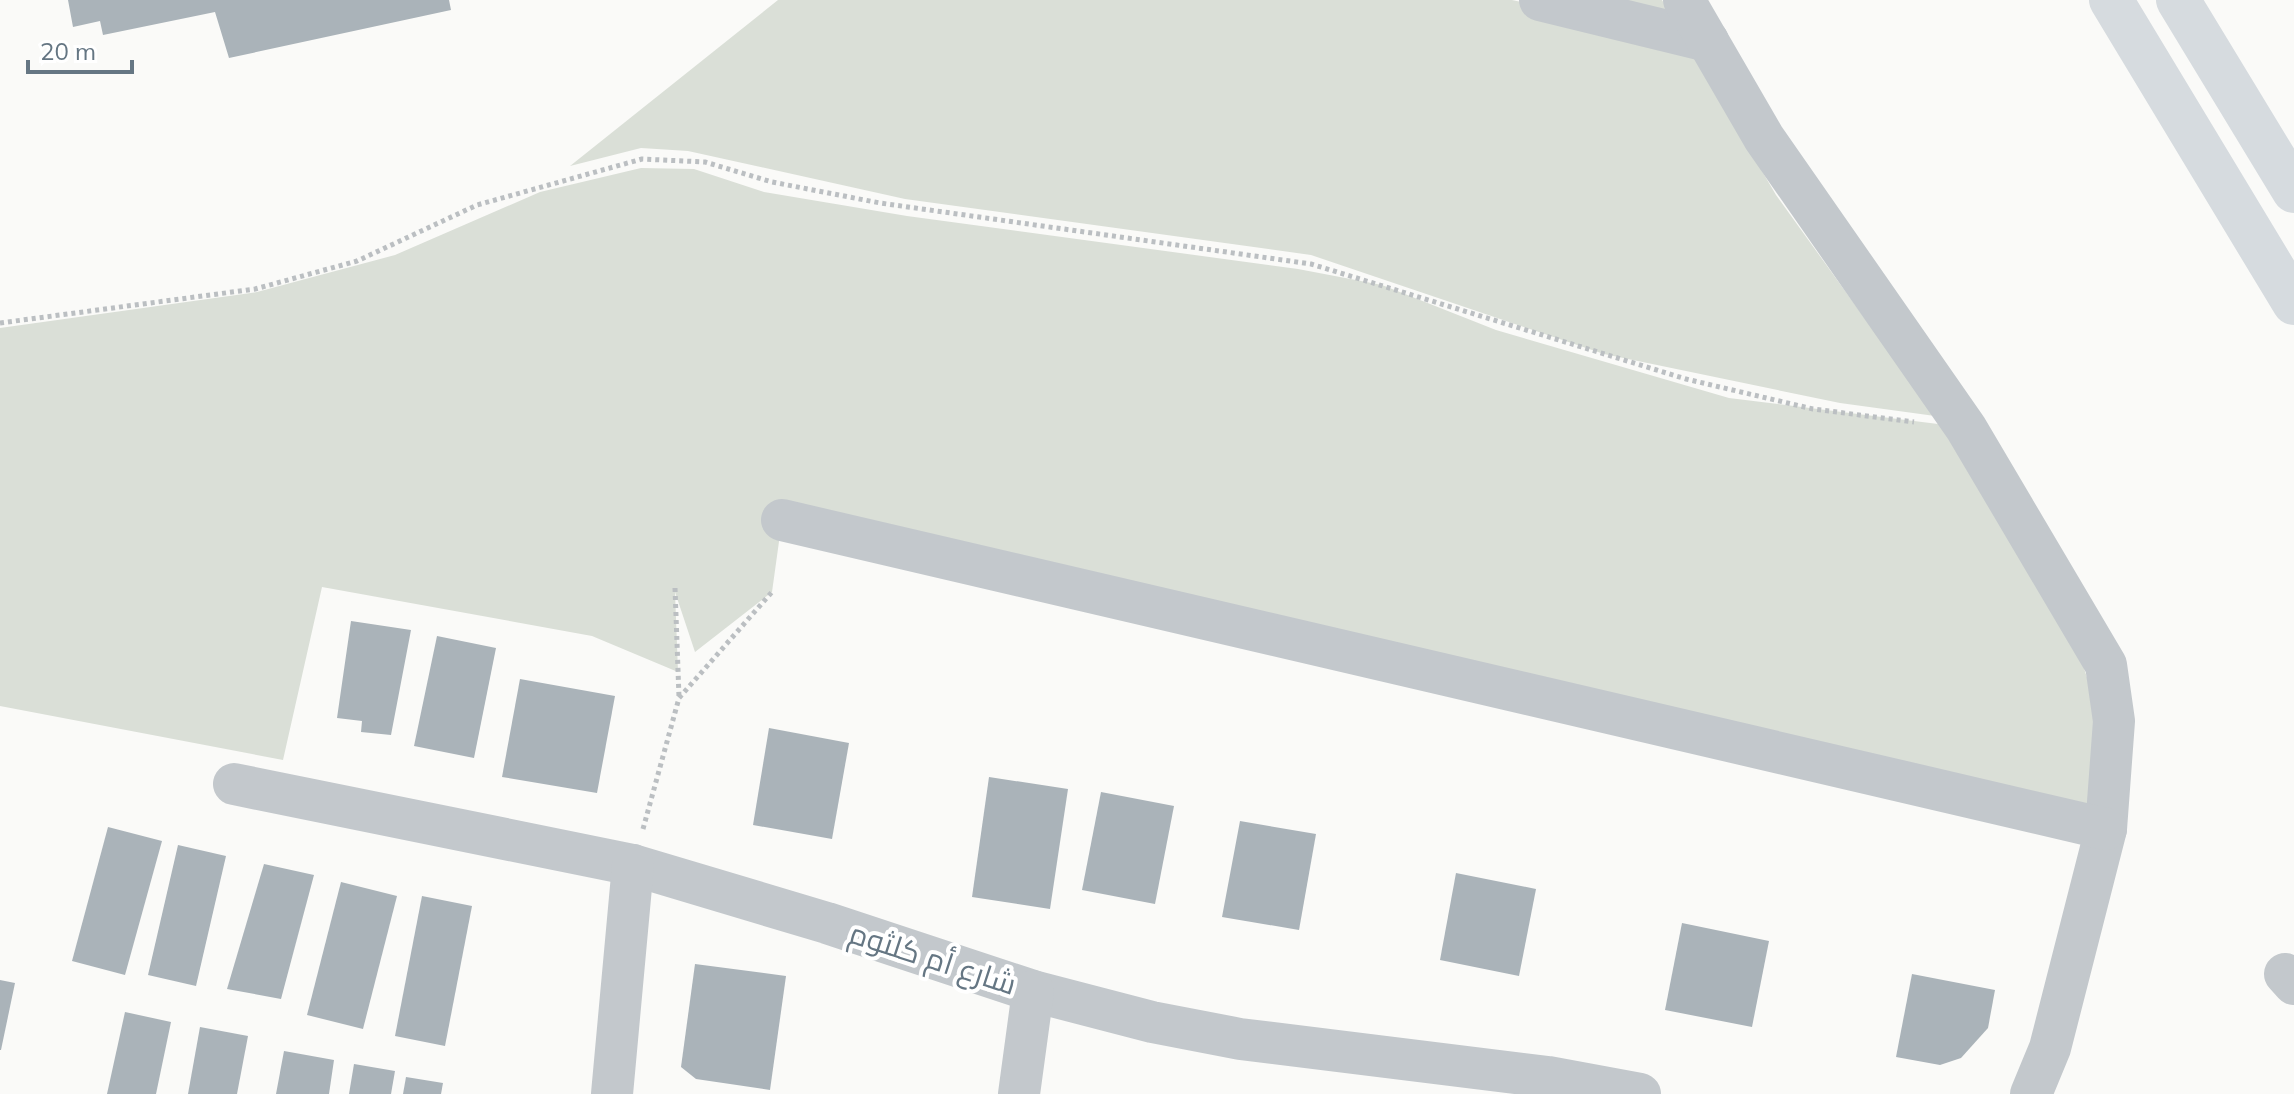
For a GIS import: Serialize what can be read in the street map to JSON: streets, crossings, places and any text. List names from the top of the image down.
{
  "streets": {
    "street": ["شارع أم كلثوم"]
  },
  "scale_bar": "20 m"
}
